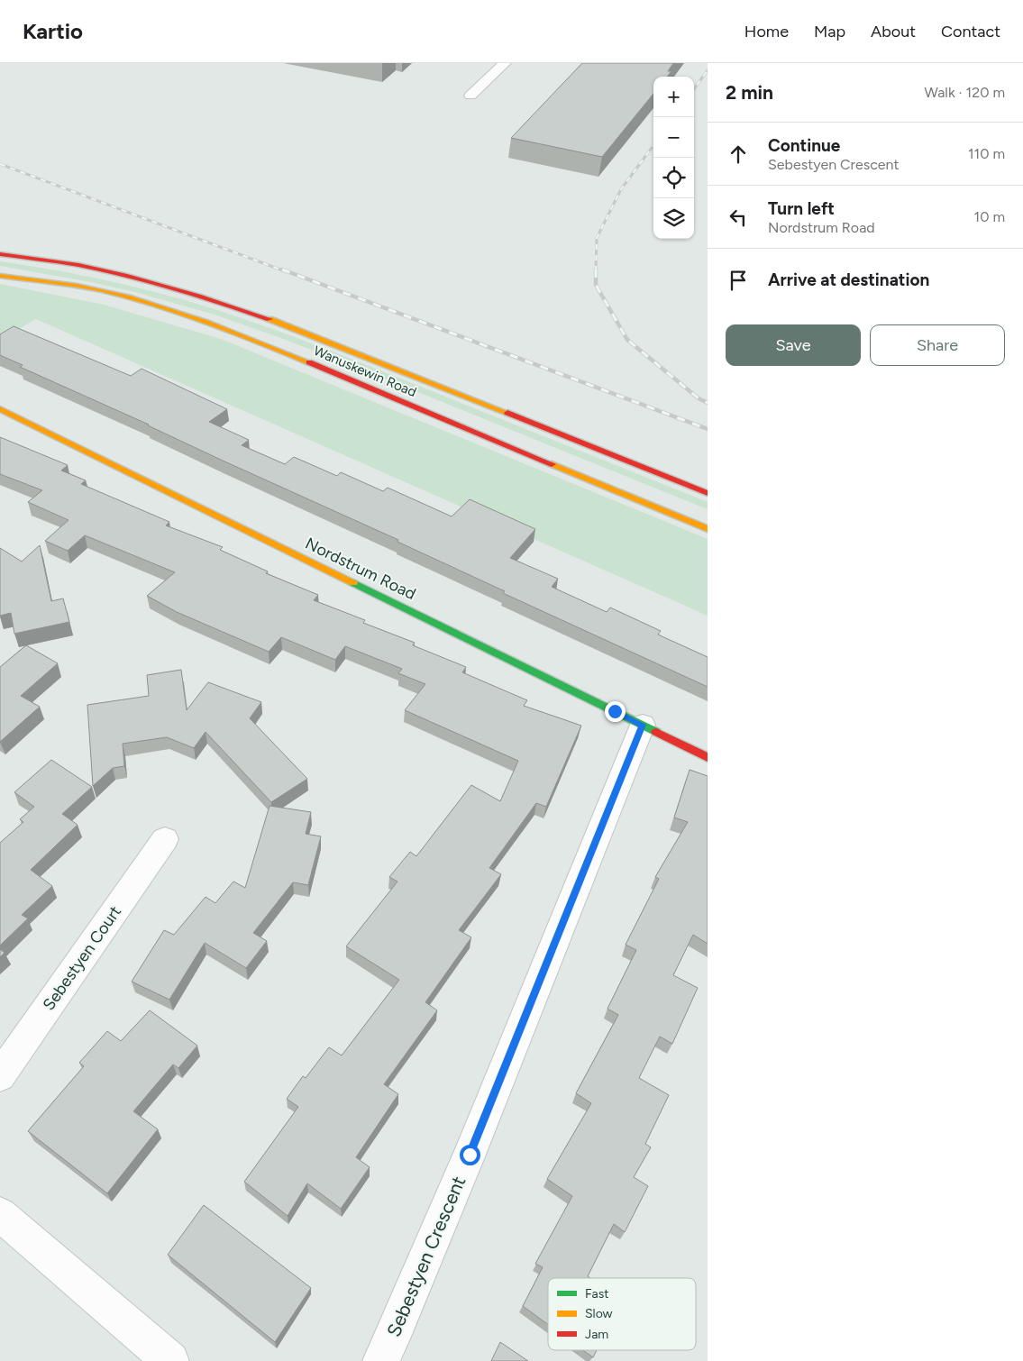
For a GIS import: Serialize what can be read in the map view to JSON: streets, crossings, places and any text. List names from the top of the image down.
{
  "streets": {
    "main road": ["Wanuskewin Road", "Nordstrum Road"],
    "street": ["Sebestyen Court", "Sebestyen Crescent"]
  },
  "crossings": [
    ["Nordstrum Road", "Sebestyen Crescent"]
  ],
  "legend": ["Fast", "Slow", "Jam"],
  "page": {
    "header": "Kartio",
    "nav": [
      "Home",
      "Map",
      "About",
      "Contact"
    ],
    "heading": ["2 min", "Walk · 120 m"],
    "map_buttons": ["+", "−"],
    "list": [
      ["Continue", "Sebestyen Crescent", "110 m"],
      ["Turn left", "Nordstrum Road", "10 m"],
      "Arrive at destination"
    ],
    "buttons": ["Save", "Share"]
  }
}
